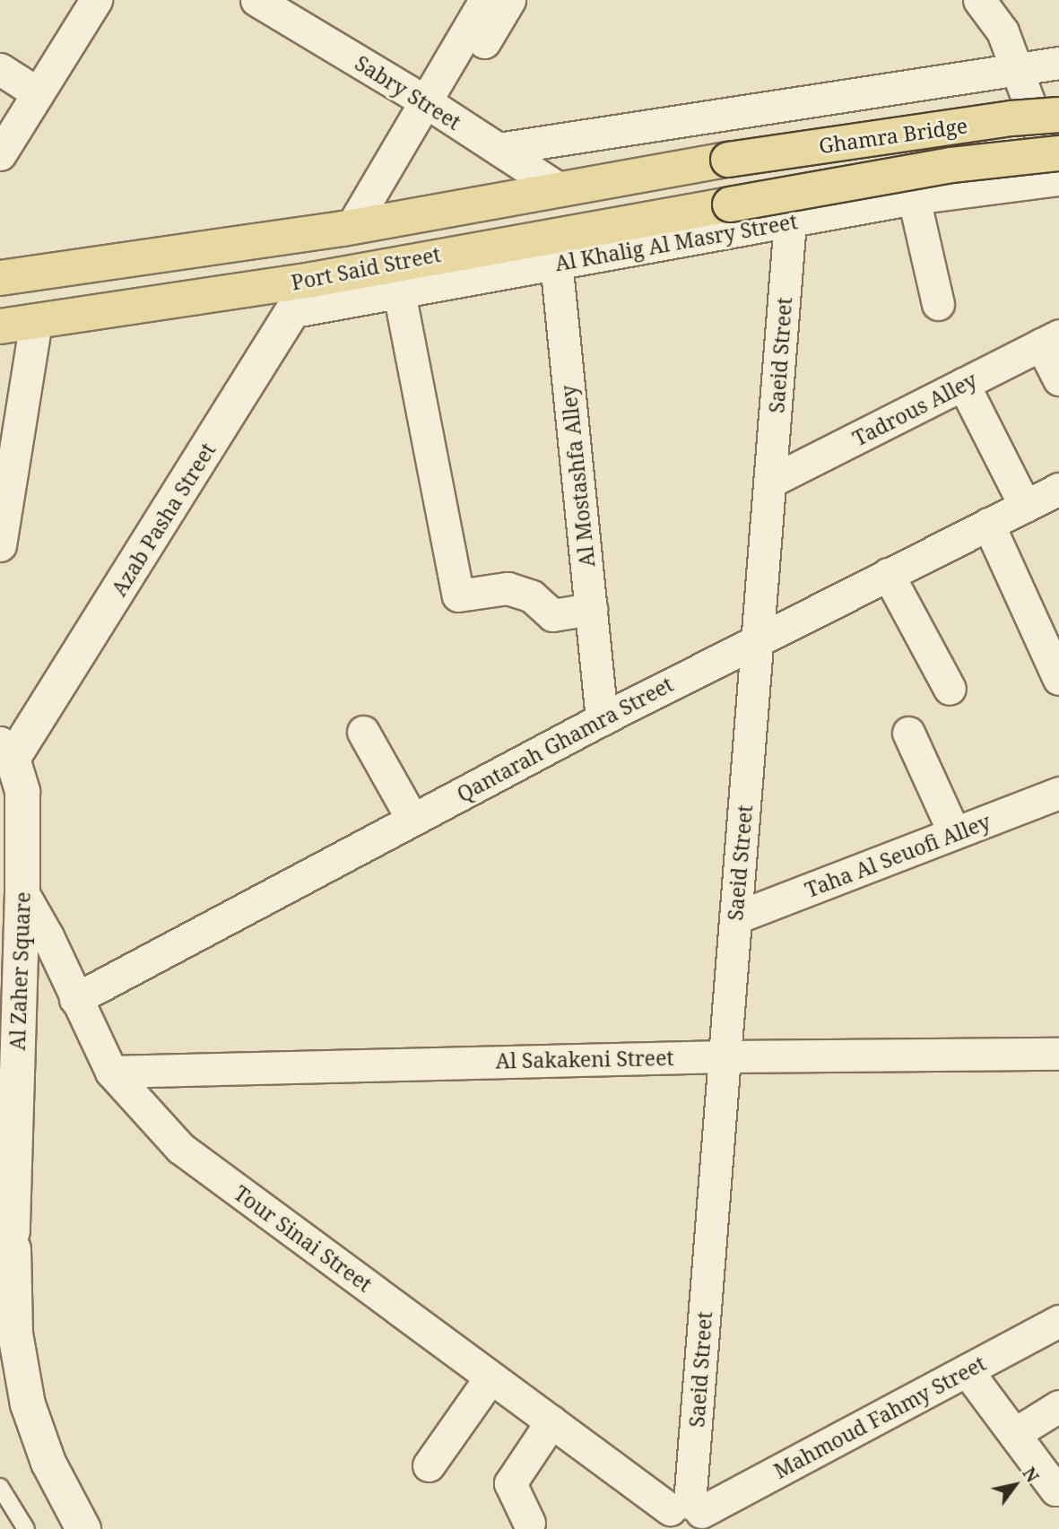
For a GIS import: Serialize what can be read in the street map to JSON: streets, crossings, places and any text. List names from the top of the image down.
{
  "streets": {
    "main road": [
      "Ghamra Bridge",
      "Port Said Street",
      "Azab Pasha Street",
      "Al Zaher Square"
    ],
    "street": [
      "Sabry Street",
      "Al Khalig Al Masry Street",
      "Saeid Street",
      "Tadrous Alley",
      "Al Mostashfa Alley",
      "Qantarah Ghamra Street",
      "Taha Al Seuofi Alley",
      "Al Sakakeni Street",
      "Tour Sinai Street",
      "Mahmoud Fahmy Street"
    ]
  },
  "crossings": [
    ["Sabry Street", "Port Said Street"],
    ["Ghamra Bridge", "Al Khalig Al Masry Street"],
    ["Ghamra Bridge", "Port Said Street"],
    ["Al Khalig Al Masry Street", "Port Said Street"],
    ["Al Khalig Al Masry Street", "Saeid Street"],
    ["Al Khalig Al Masry Street", "Al Mostashfa Alley"],
    ["Al Khalig Al Masry Street", "Azab Pasha Street"],
    ["Port Said Street", "Al Mostashfa Alley"],
    ["Port Said Street", "Azab Pasha Street"],
    ["Saeid Street", "Tadrous Alley"],
    ["Saeid Street", "Qantarah Ghamra Street"],
    ["Saeid Street", "Taha Al Seuofi Alley"],
    ["Saeid Street", "Al Sakakeni Street"],
    ["Saeid Street", "Tour Sinai Street"],
    ["Saeid Street", "Mahmoud Fahmy Street"],
    ["Al Mostashfa Alley", "Qantarah Ghamra Street"],
    ["Azab Pasha Street", "Al Zaher Square"],
    ["Qantarah Ghamra Street", "Tour Sinai Street"],
    ["Al Zaher Square", "Tour Sinai Street"],
    ["Al Sakakeni Street", "Tour Sinai Street"],
    ["Tour Sinai Street", "Mahmoud Fahmy Street"]
  ],
  "north": "top right"
}
